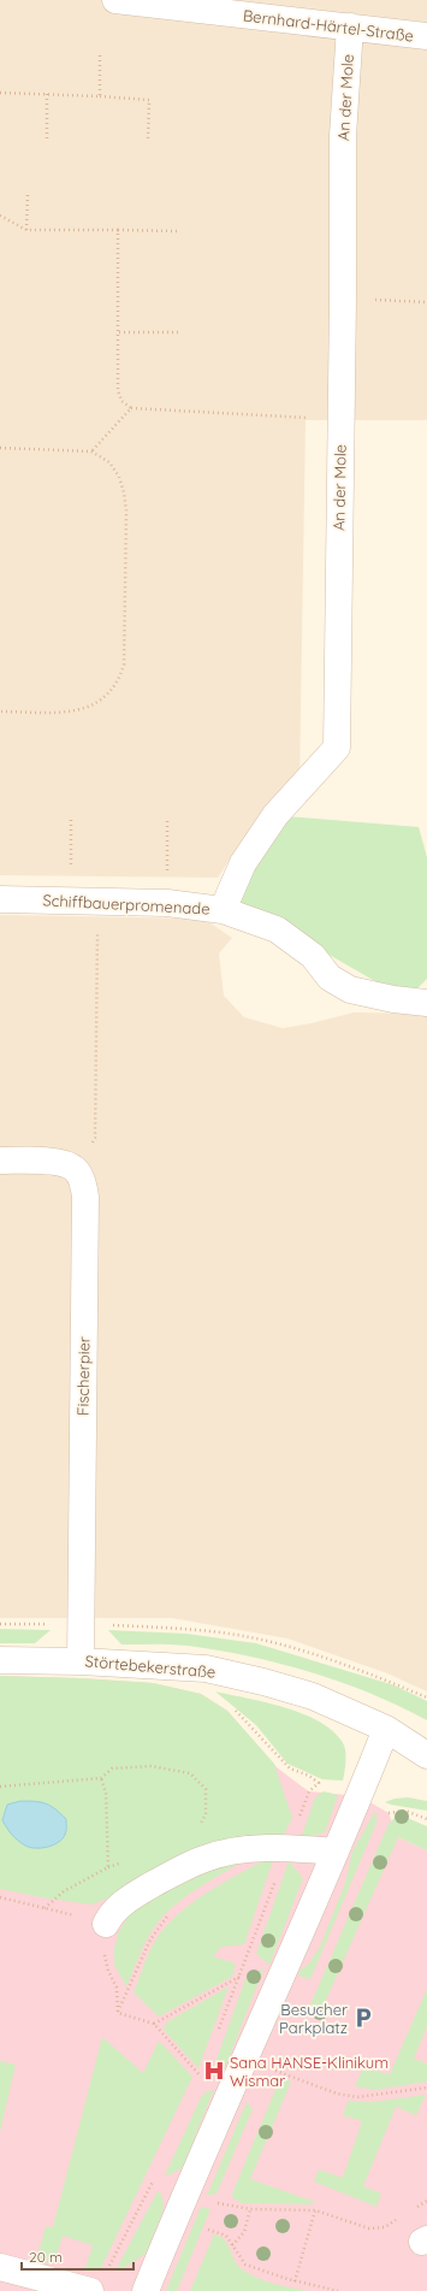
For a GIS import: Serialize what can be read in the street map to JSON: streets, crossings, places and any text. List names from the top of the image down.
{
  "streets": {
    "street": [
      "Bernhard-Härtel-Straße",
      "An der Mole",
      "Schiffbauerpromenade",
      "Fischerpier",
      "Störtebekerstraße"
    ]
  },
  "crossings": [
    ["Bernhard-Härtel-Straße", "An der Mole"],
    ["An der Mole", "Schiffbauerpromenade"],
    ["Fischerpier", "Störtebekerstraße"]
  ],
  "places": {
    "parking": ["Besucher Parkplatz"],
    "hospital": ["Sana HANSE-Klinikum Wismar"]
  },
  "scale_bar": "20 m"
}
